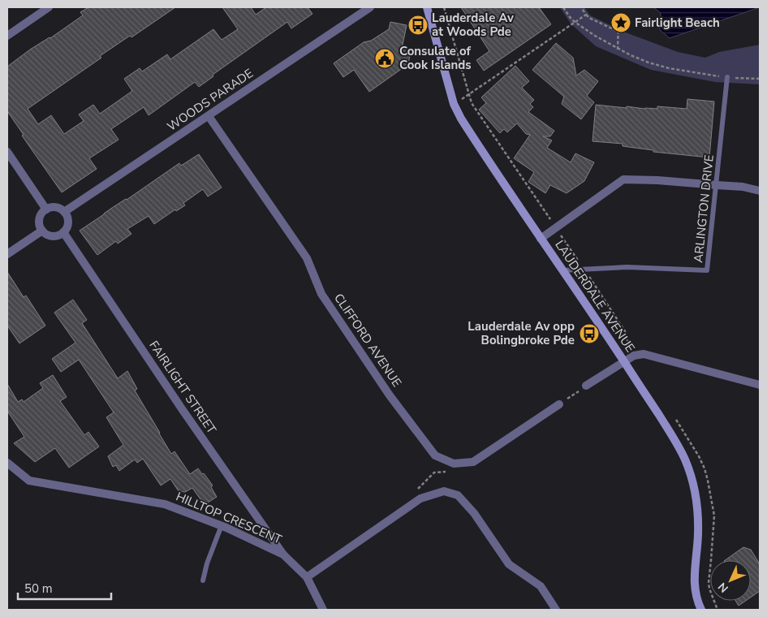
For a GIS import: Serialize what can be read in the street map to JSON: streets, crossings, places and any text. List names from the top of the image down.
{
  "streets": {
    "main road": ["LAUDERDALE AVENUE"],
    "street": [
      "WOODS PARADE",
      "CLIFFORD AVENUE",
      "FAIRLIGHT STREET",
      "HILLTOP CRESCENT"
    ],
    "lane": ["ARLINGTON DRIVE"]
  },
  "crossings": [
    ["WOODS PARADE", "CLIFFORD AVENUE"],
    ["WOODS PARADE", "FAIRLIGHT STREET"],
    ["ARLINGTON DRIVE", "LAUDERDALE AVENUE"],
    ["FAIRLIGHT STREET", "HILLTOP CRESCENT"]
  ],
  "places": {
    "place": ["Fairlight Beach"],
    "bus stop": ["Lauderdale Av at Woods Pde", "Lauderdale Av opp Bolingbroke Pde"],
    "public building": ["Consulate of Cook Islands"]
  },
  "scale_bar": "50 m",
  "north": "bottom left"
}
